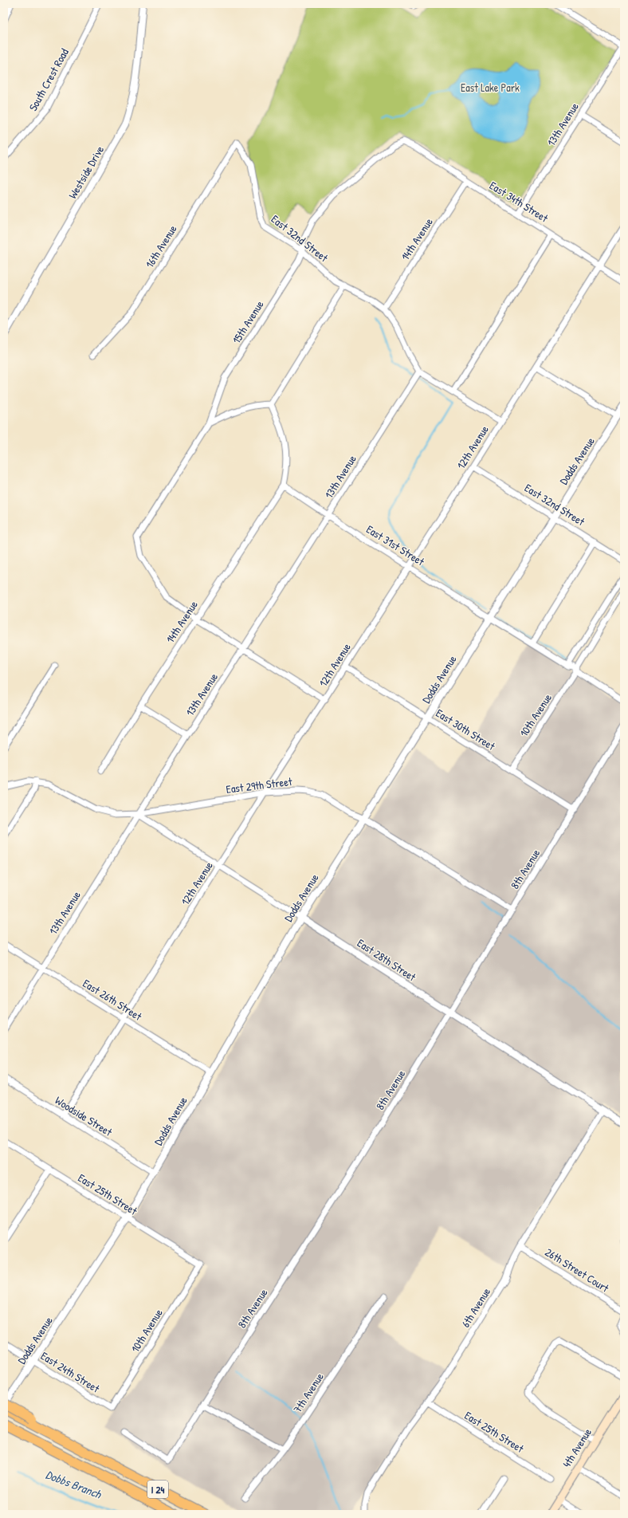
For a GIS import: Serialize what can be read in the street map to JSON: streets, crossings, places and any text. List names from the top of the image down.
{
  "streets": {
    "highway": ["I 24"],
    "main road": ["4th Avenue"],
    "street": [
      "South Crest Road",
      "13th Avenue",
      "Westside Drive",
      "East 34th Street",
      "East 32nd Street",
      "14th Avenue",
      "16th Avenue",
      "15th Avenue",
      "12th Avenue",
      "Dodds Avenue",
      "East 31st Street",
      "10th Avenue",
      "East 30th Street",
      "East 29th Street",
      "8th Avenue",
      "East 28th Street",
      "East 26th Street",
      "Woodside Street",
      "East 25th Street",
      "26th Street Court",
      "6th Avenue",
      "East 24th Street",
      "7th Avenue"
    ]
  },
  "crossings": [
    ["13th Avenue", "East 34th Street"],
    ["13th Avenue", "East 32nd Street"],
    ["13th Avenue", "East 31st Street"],
    ["13th Avenue", "East 29th Street"],
    ["13th Avenue", "East 28th Street"],
    ["13th Avenue", "East 26th Street"],
    ["East 34th Street", "14th Avenue"],
    ["East 34th Street", "15th Avenue"],
    ["East 34th Street", "12th Avenue"],
    ["East 32nd Street", "14th Avenue"],
    ["East 32nd Street", "16th Avenue"],
    ["East 32nd Street", "15th Avenue"],
    ["East 32nd Street", "12th Avenue"],
    ["East 32nd Street", "Dodds Avenue"],
    ["14th Avenue", "15th Avenue"],
    ["14th Avenue", "East 31st Street"],
    ["12th Avenue", "East 31st Street"],
    ["12th Avenue", "East 30th Street"],
    ["12th Avenue", "East 29th Street"],
    ["12th Avenue", "East 28th Street"],
    ["12th Avenue", "East 26th Street"],
    ["12th Avenue", "Woodside Street"],
    ["Dodds Avenue", "East 31st Street"],
    ["Dodds Avenue", "East 30th Street"],
    ["Dodds Avenue", "East 29th Street"],
    ["Dodds Avenue", "East 28th Street"],
    ["Dodds Avenue", "East 26th Street"],
    ["Dodds Avenue", "Woodside Street"],
    ["Dodds Avenue", "East 25th Street"],
    ["Dodds Avenue", "East 24th Street"],
    ["East 31st Street", "10th Avenue"],
    ["10th Avenue", "East 30th Street"],
    ["10th Avenue", "East 25th Street"],
    ["10th Avenue", "East 24th Street"],
    ["East 30th Street", "8th Avenue"],
    ["East 29th Street", "8th Avenue"],
    ["East 29th Street", "East 28th Street"],
    ["8th Avenue", "East 28th Street"],
    ["East 28th Street", "6th Avenue"],
    ["East 25th Street", "6th Avenue"],
    ["26th Street Court", "6th Avenue"]
  ],
  "water": ["Dobbs Branch"],
  "parks": ["East Lake Park"]
}
